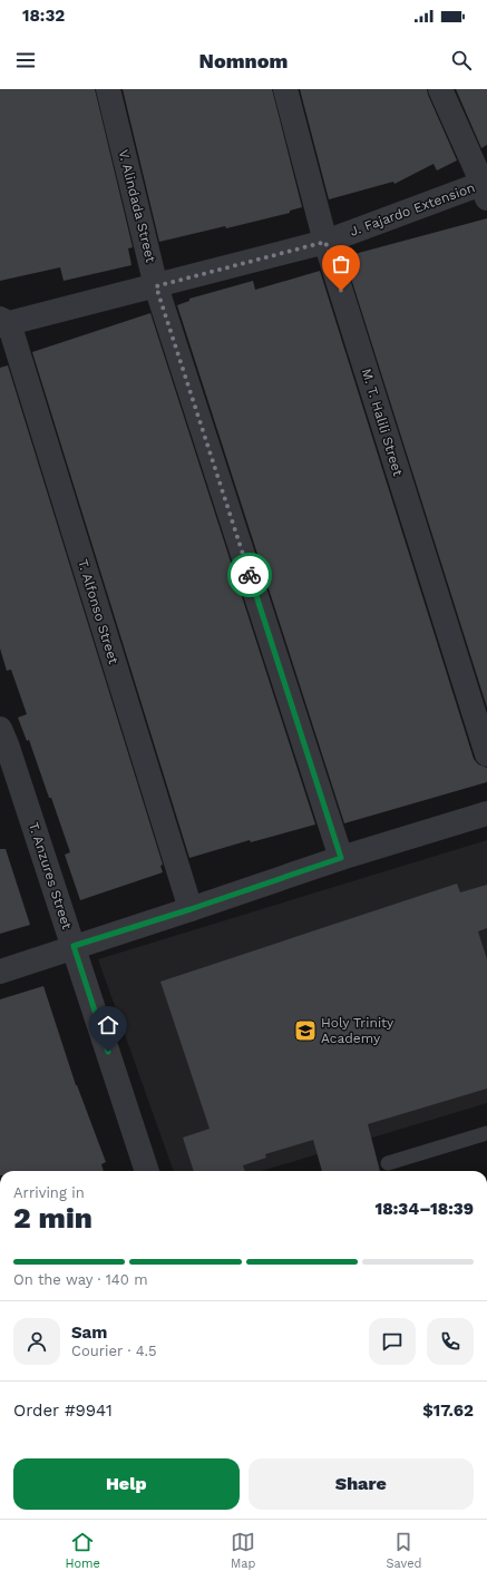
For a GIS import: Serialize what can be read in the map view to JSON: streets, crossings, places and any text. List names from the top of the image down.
{
  "streets": {
    "street": [
      "V. Alindada Street",
      "J. Fajardo Extension",
      "M. T. Halili Street",
      "T. Alfonso Street",
      "T. Anzures Street"
    ]
  },
  "crossings": [
    ["V. Alindada Street", "J. Fajardo Extension"],
    ["J. Fajardo Extension", "M. T. Halili Street"],
    ["J. Fajardo Extension", "T. Alfonso Street"]
  ],
  "places": {
    "school or university": ["Holy Trinity Academy"]
  },
  "page": {
    "status": "18:32",
    "header": "Nomnom",
    "heading": ["2 min", "Arriving in", "18:34–18:39"],
    "panel": [
      "Sam",
      "Courier · 4.5",
      "Order #9941",
      "$17.62"
    ],
    "bar": "On the way · 140 m",
    "buttons": ["Help", "Share"],
    "tabs": ["Home", "Map", "Saved"]
  }
}
